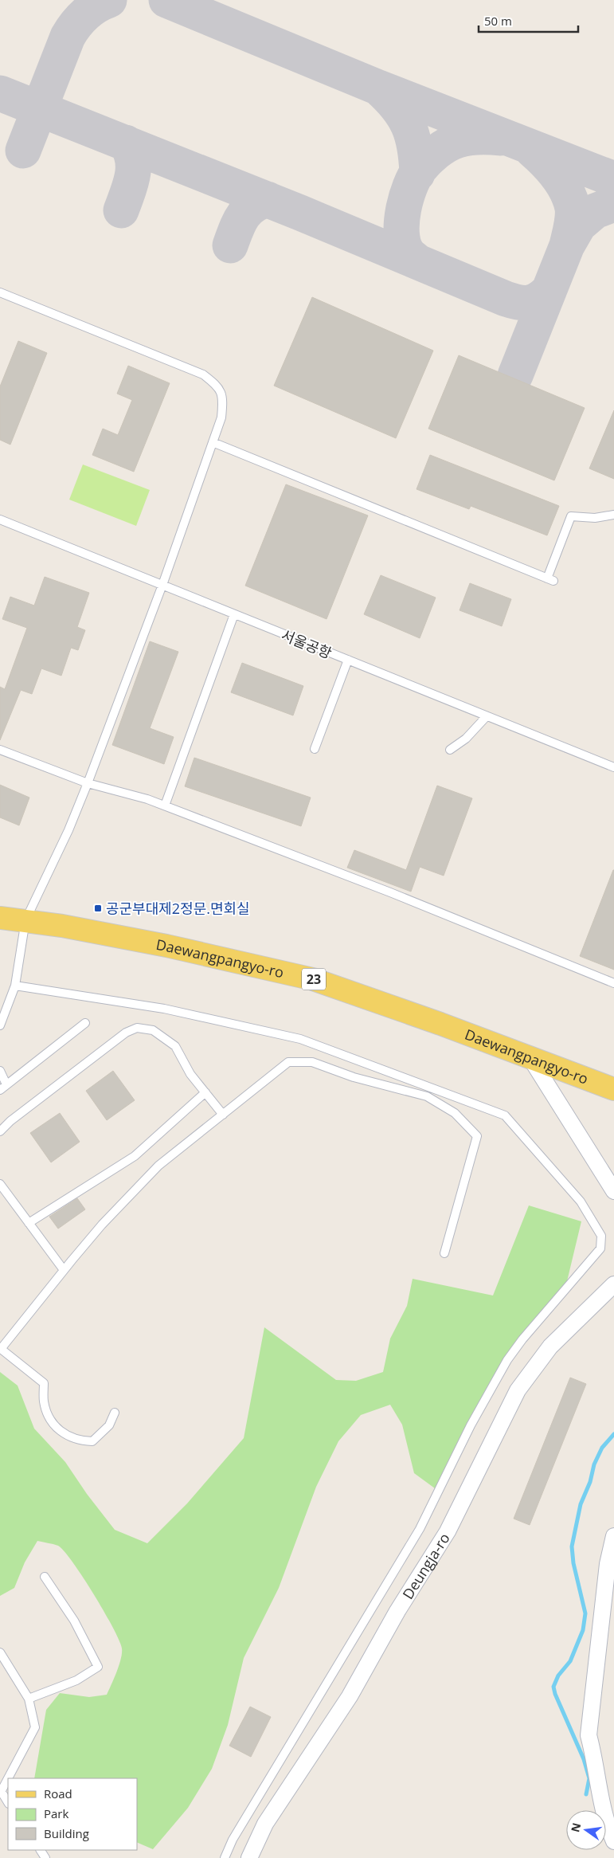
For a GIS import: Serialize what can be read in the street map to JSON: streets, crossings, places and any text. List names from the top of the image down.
{
  "streets": {
    "main road": ["Daewangpangyo-ro", "23"],
    "street": ["Deungja-ro"],
    "lane": ["서울공항"]
  },
  "places": {
    "transit": ["공군부대제2정문.면회실"]
  },
  "legend": ["Road", "Park", "Building"],
  "scale_bar": "50 m",
  "north": "left"
}
